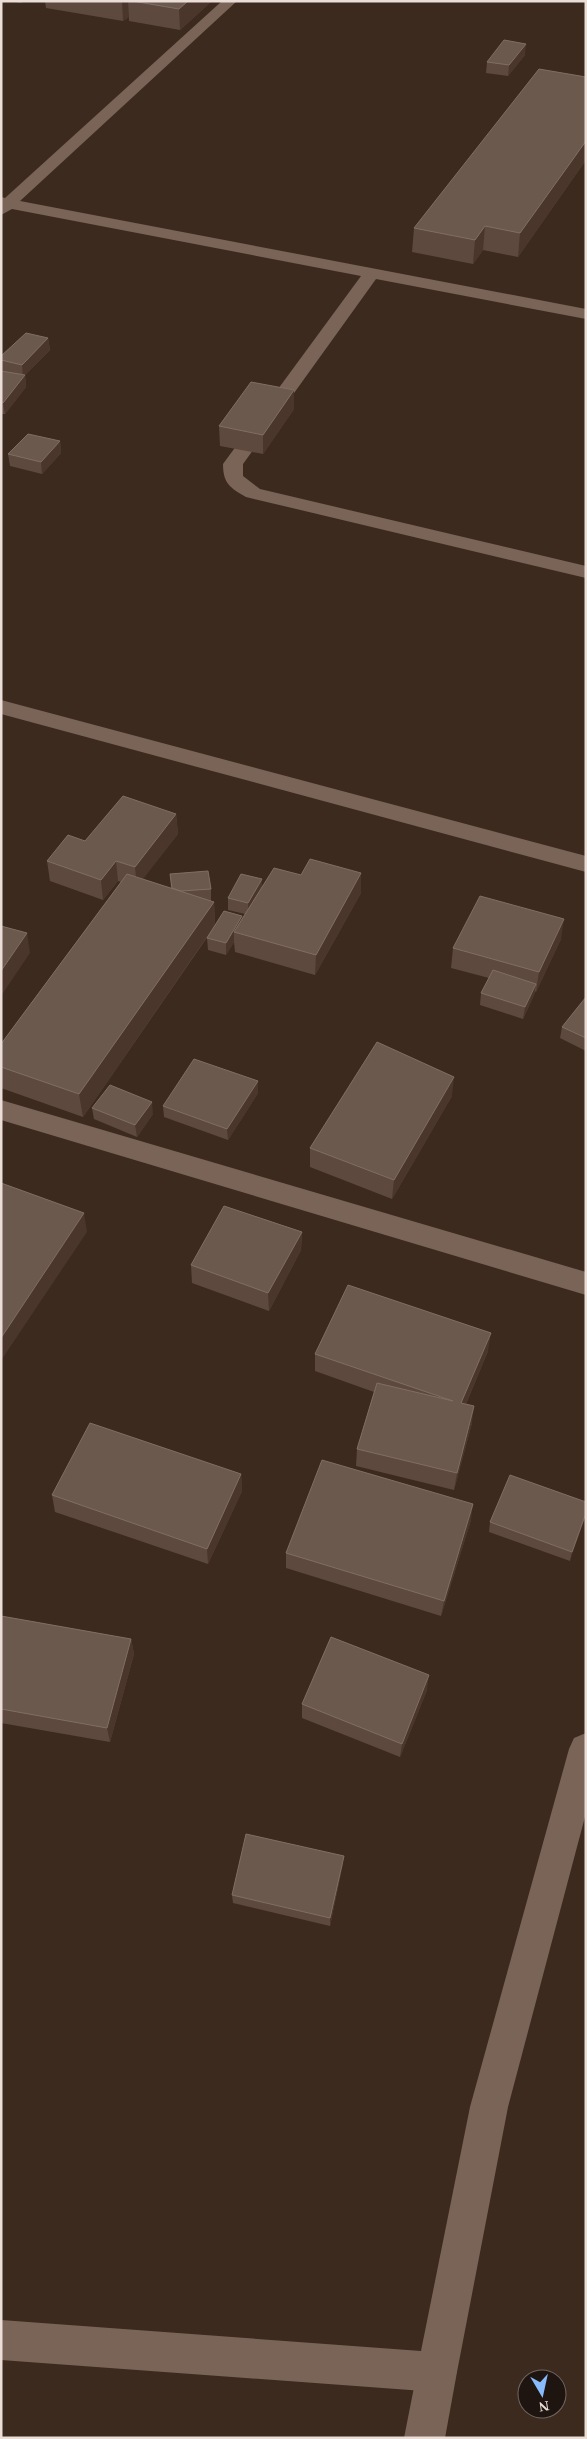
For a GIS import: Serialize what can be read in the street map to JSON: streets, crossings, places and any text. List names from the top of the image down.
{
  "north": "bottom"
}
